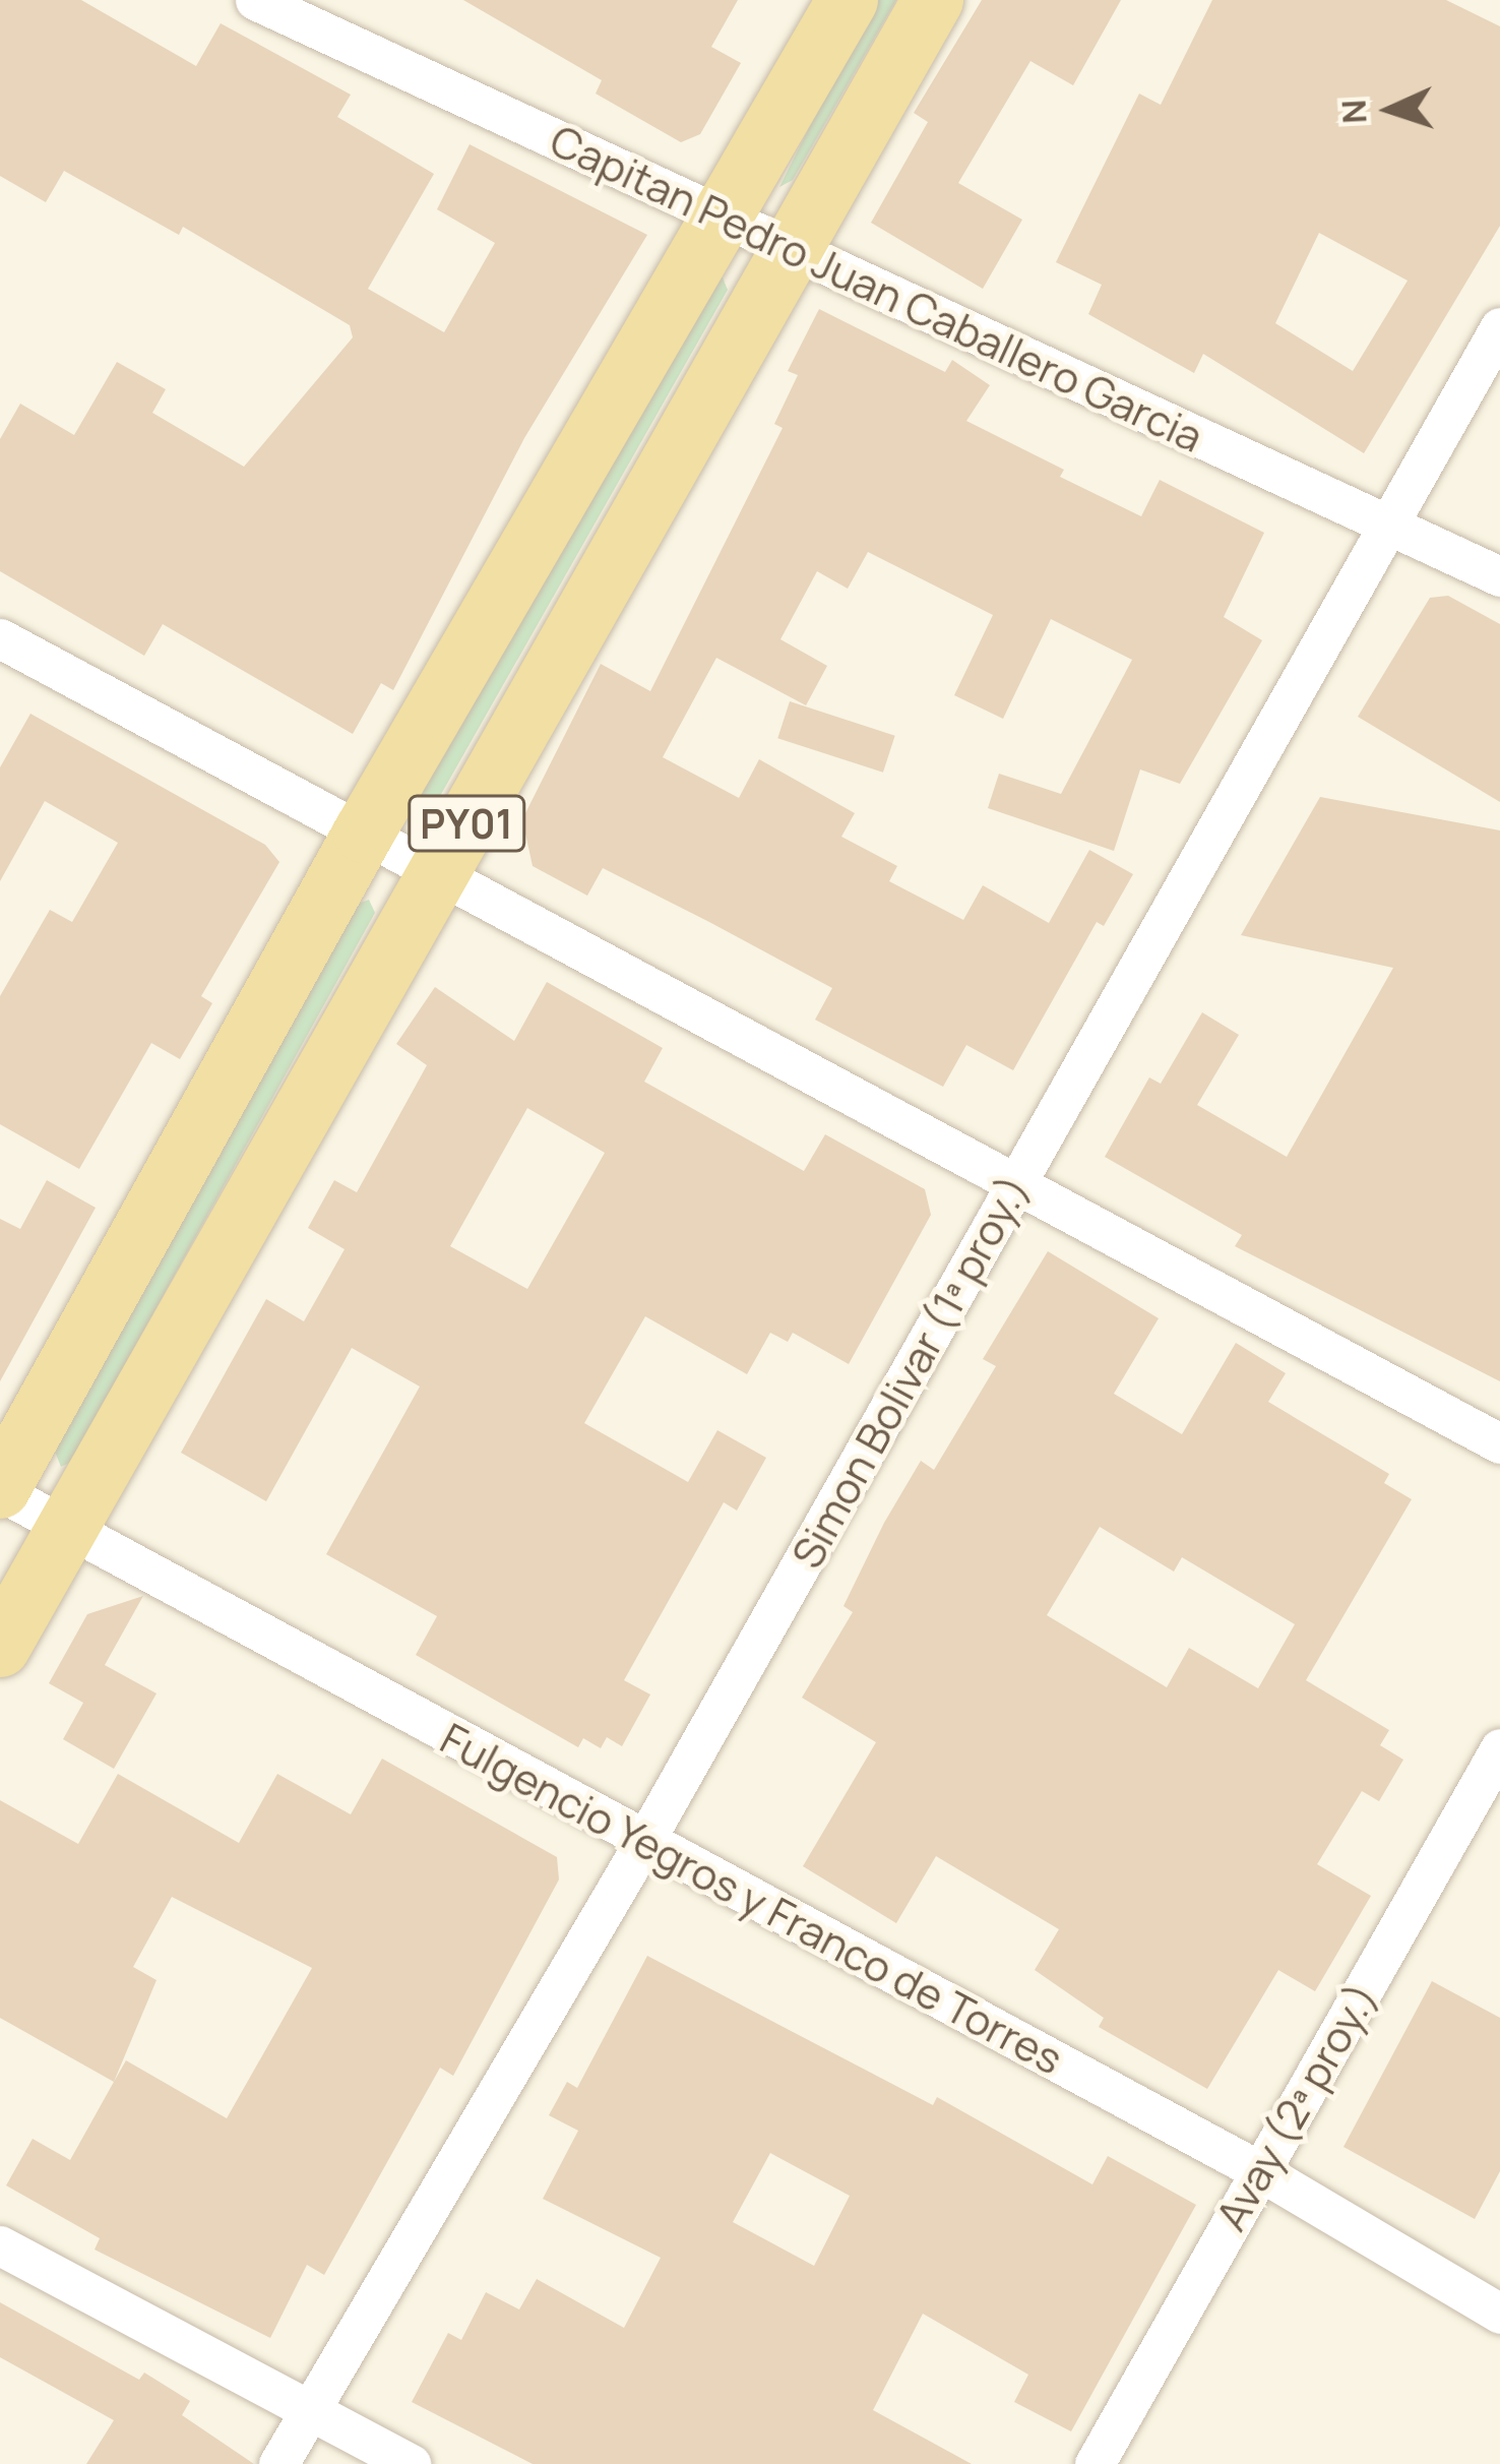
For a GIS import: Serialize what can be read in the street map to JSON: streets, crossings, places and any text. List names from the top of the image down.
{
  "streets": {
    "main road": ["PY01"],
    "street": [
      "Capitan Pedro Juan Caballero Garcia",
      "Simon Bolivar (1ª proy.)",
      "Fulgencio Yegros y Franco de Torres",
      "Avay (2ª proy.)"
    ]
  },
  "crossings": [
    ["Capitan Pedro Juan Caballero Garcia", "PY01"],
    ["Capitan Pedro Juan Caballero Garcia", "Simon Bolivar (1ª proy.)"],
    ["PY01", "Fulgencio Yegros y Franco de Torres"],
    ["Simon Bolivar (1ª proy.)", "Fulgencio Yegros y Franco de Torres"],
    ["Fulgencio Yegros y Franco de Torres", "Avay (2ª proy.)"]
  ],
  "north": "left"
}
